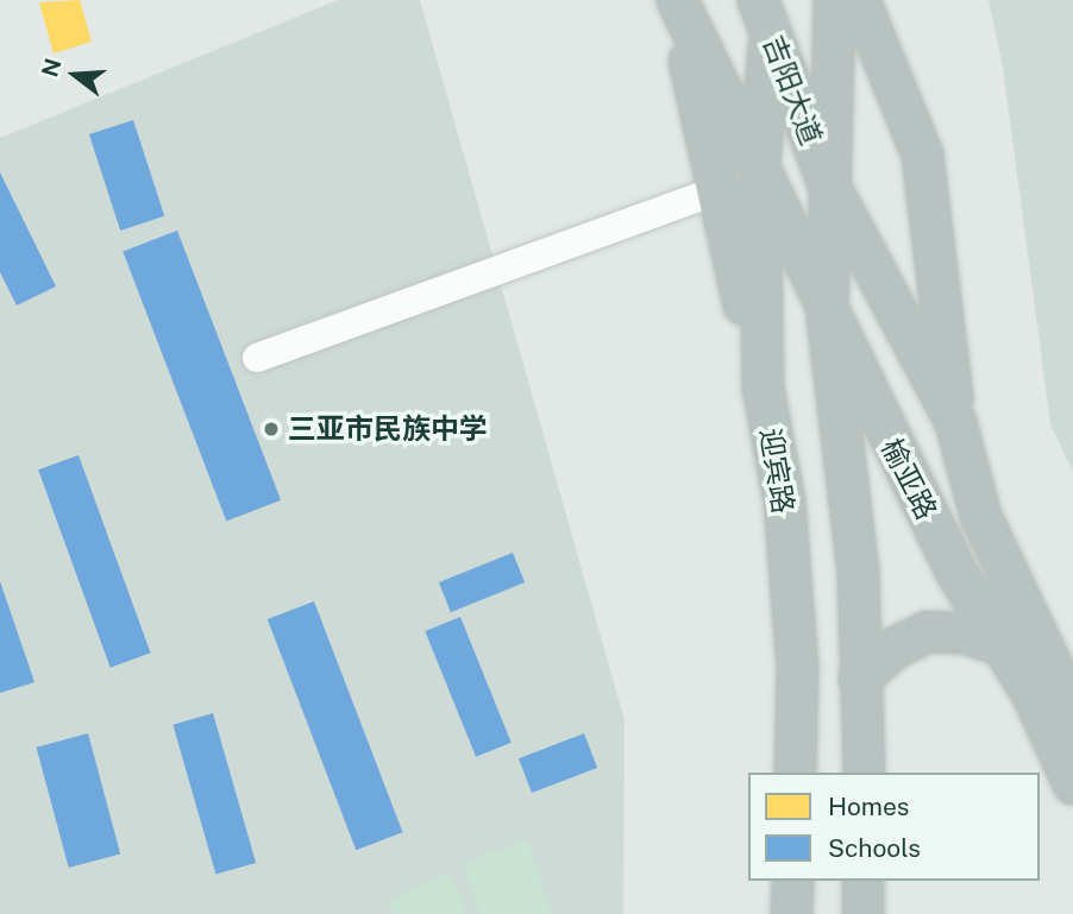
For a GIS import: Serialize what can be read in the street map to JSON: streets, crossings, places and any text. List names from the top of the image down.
{
  "streets": {
    "highway": ["吉阳大道", "迎宾路", "榆亚路"]
  },
  "crossings": [
    ["吉阳大道", "迎宾路"],
    ["吉阳大道", "榆亚路"],
    ["迎宾路", "榆亚路"]
  ],
  "places": ["三亚市民族中学"],
  "legend": ["Homes", "Schools"],
  "north": "left"
}
